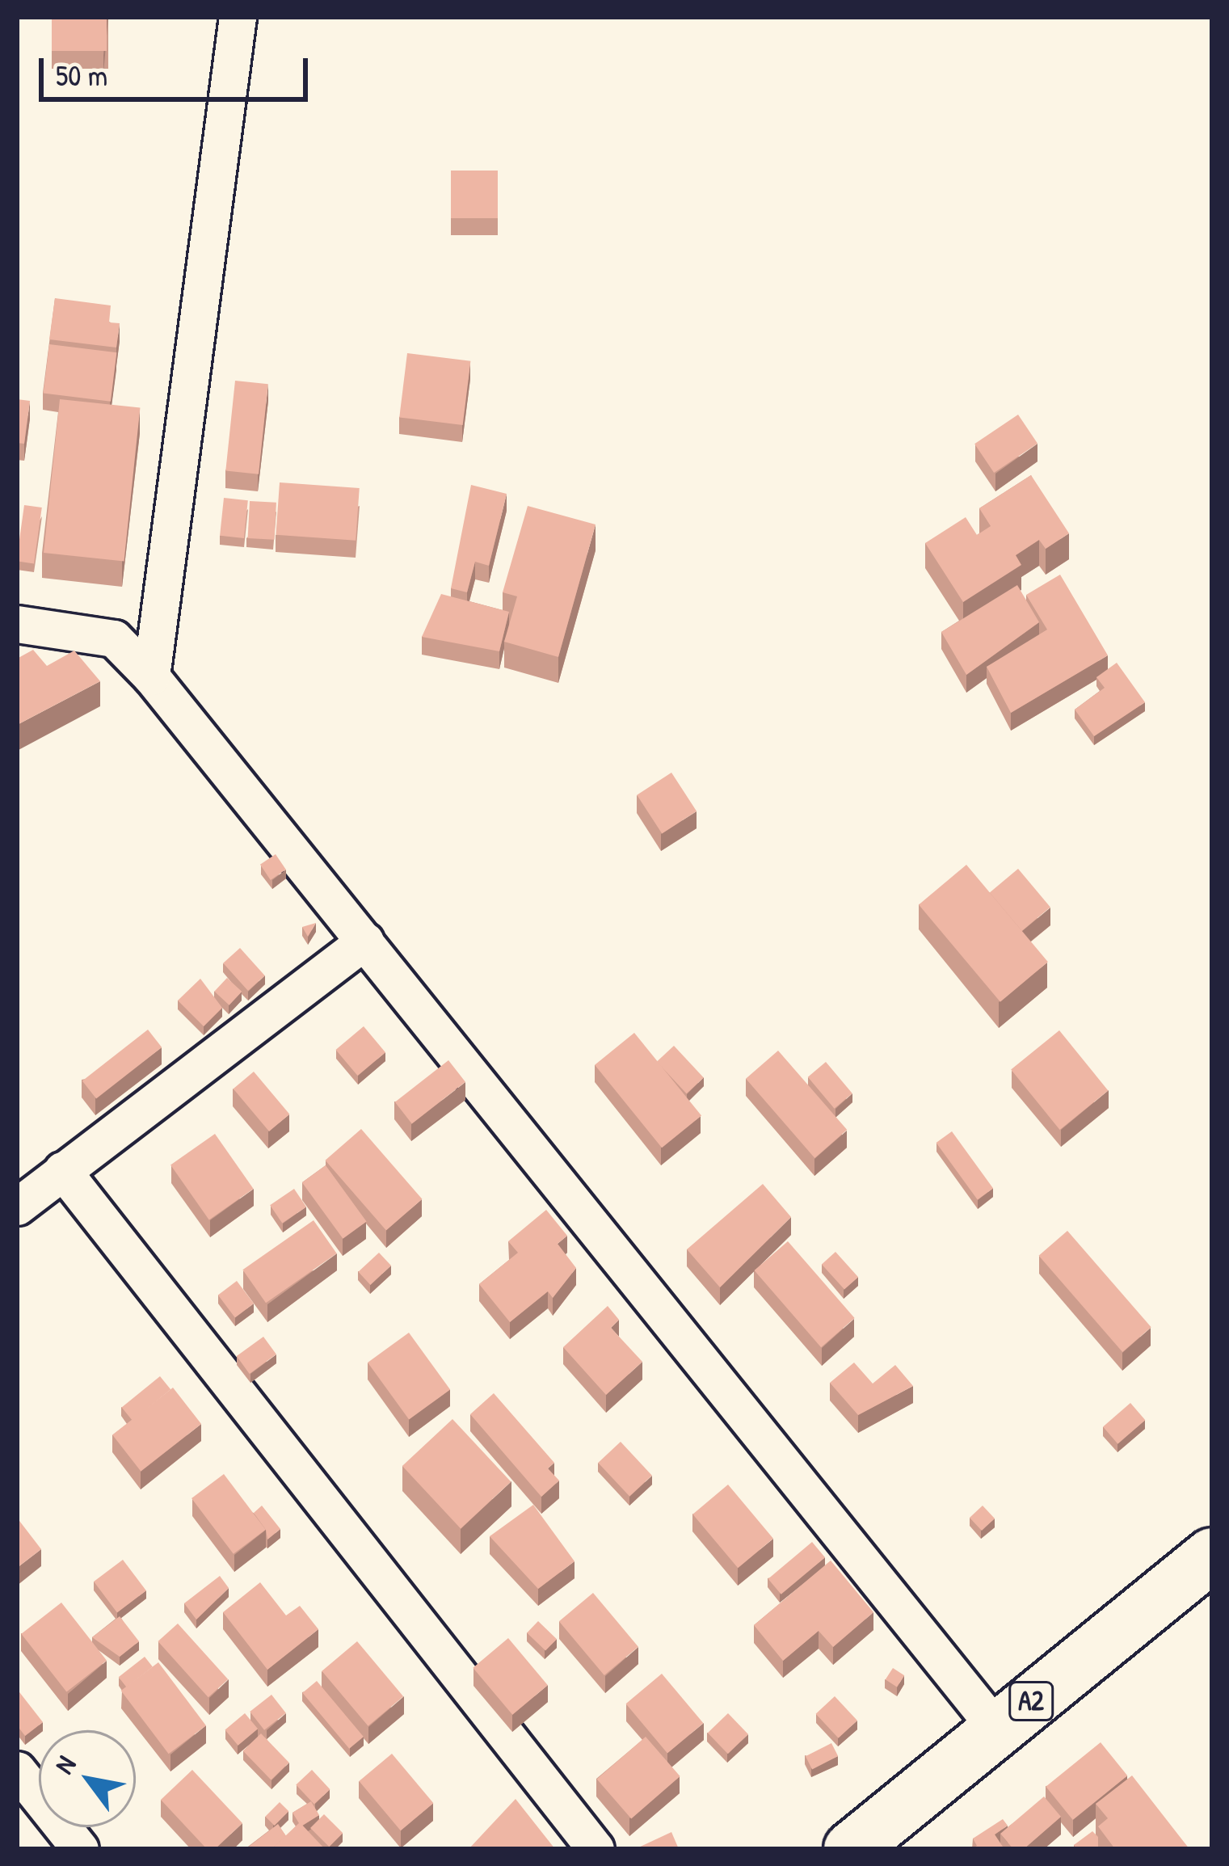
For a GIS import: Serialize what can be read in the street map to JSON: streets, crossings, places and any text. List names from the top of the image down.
{
  "streets": {
    "main road": ["A2"]
  },
  "scale_bar": "50 m",
  "north": "top left"
}
